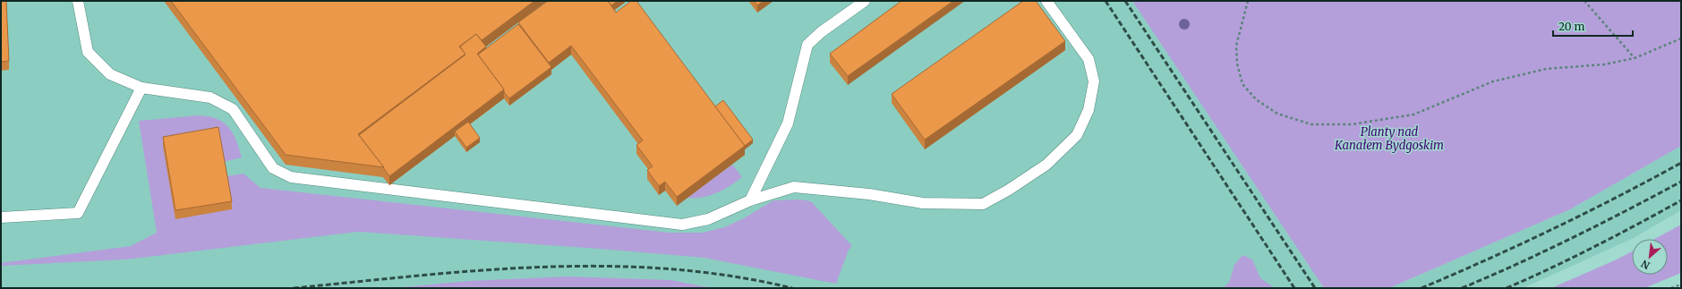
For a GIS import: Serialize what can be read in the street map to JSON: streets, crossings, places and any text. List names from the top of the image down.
{
  "parks": ["Planty nad Kanałem Bydgoskim"],
  "scale_bar": "20 m",
  "north": "bottom left"
}
